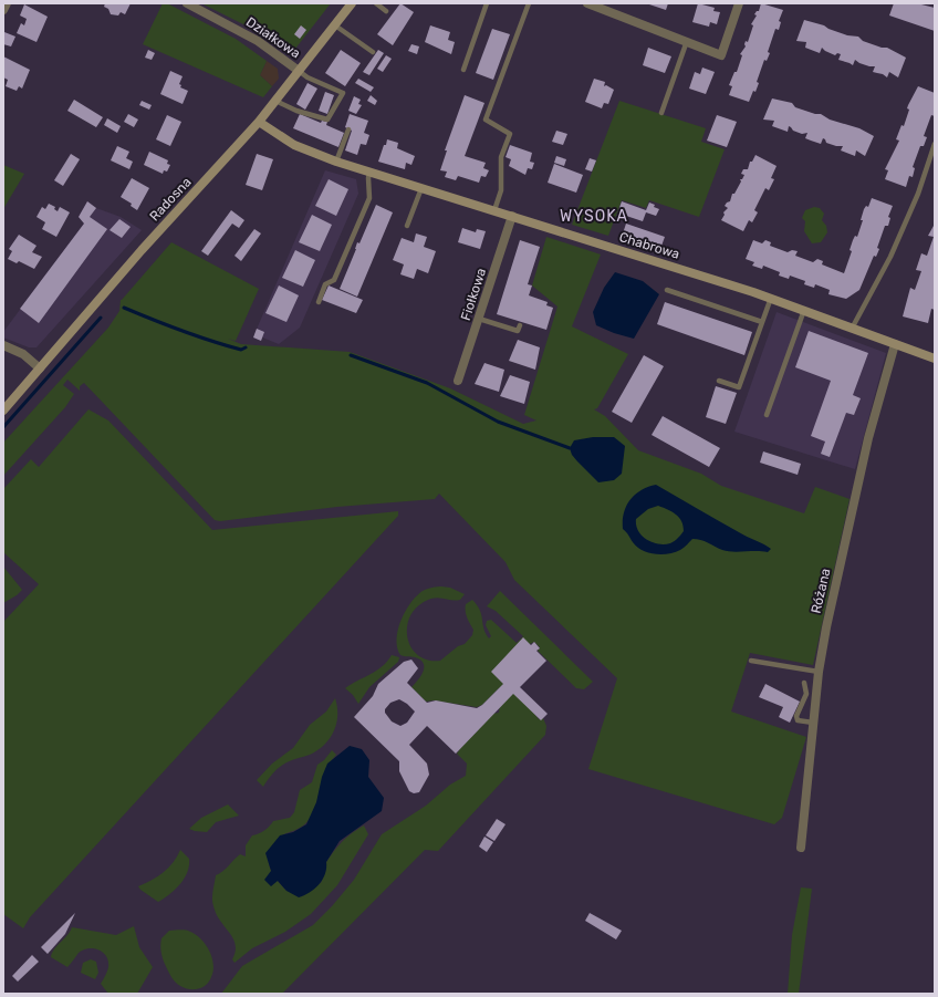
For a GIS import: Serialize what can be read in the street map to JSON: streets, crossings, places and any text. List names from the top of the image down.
{
  "streets": {
    "street": [
      "Działkowa",
      "Radosna",
      "Chabrowa",
      "Fiołkowa",
      "Różana"
    ]
  },
  "crossings": [
    ["Działkowa", "Radosna"],
    ["Radosna", "Chabrowa"],
    ["Chabrowa", "Fiołkowa"],
    ["Chabrowa", "Różana"]
  ],
  "districts": ["WYSOKA"]
}
